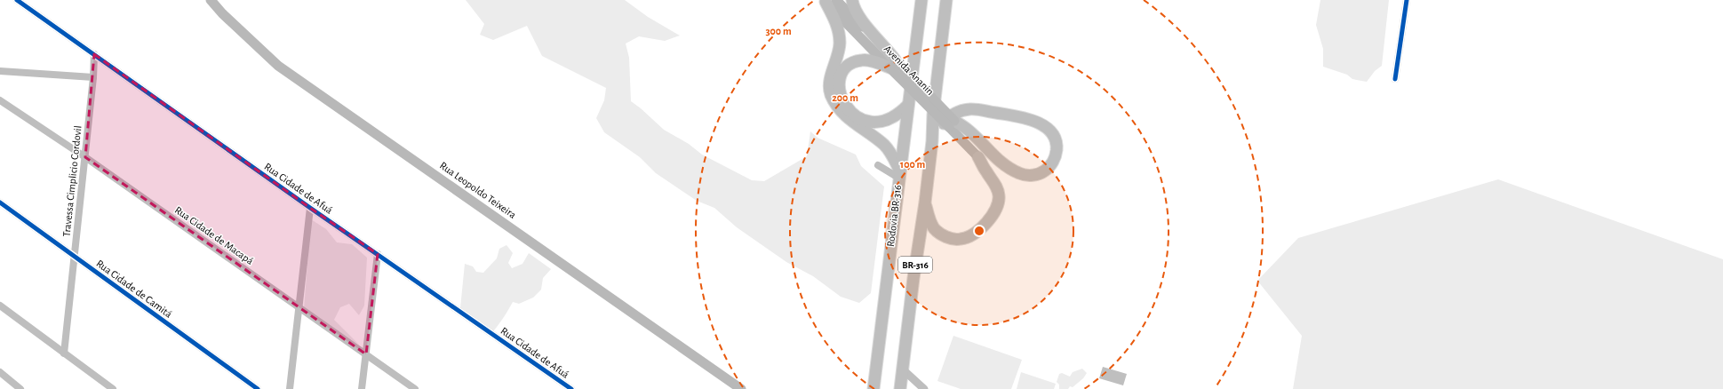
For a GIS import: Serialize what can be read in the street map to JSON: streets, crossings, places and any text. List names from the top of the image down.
{
  "streets": {
    "highway": ["Rodovia BR-316", "BR-316"],
    "main road": ["Avenida Ananin", "Rua Leopoldo Teixeira"],
    "street": [
      "Travessa Cimplicio Cordovil",
      "Rua Cidade de Afuá",
      "Rua Cidade de Macapá",
      "Rua Cidade de Camitá"
    ]
  },
  "crossings": [
    ["Travessa Cimplicio Cordovil", "Rua Cidade de Afuá"],
    ["Travessa Cimplicio Cordovil", "Rua Cidade de Macapá"],
    ["Travessa Cimplicio Cordovil", "Rua Cidade de Camitá"]
  ],
  "rings": ["300 m", "200 m", "100 m"]
}
